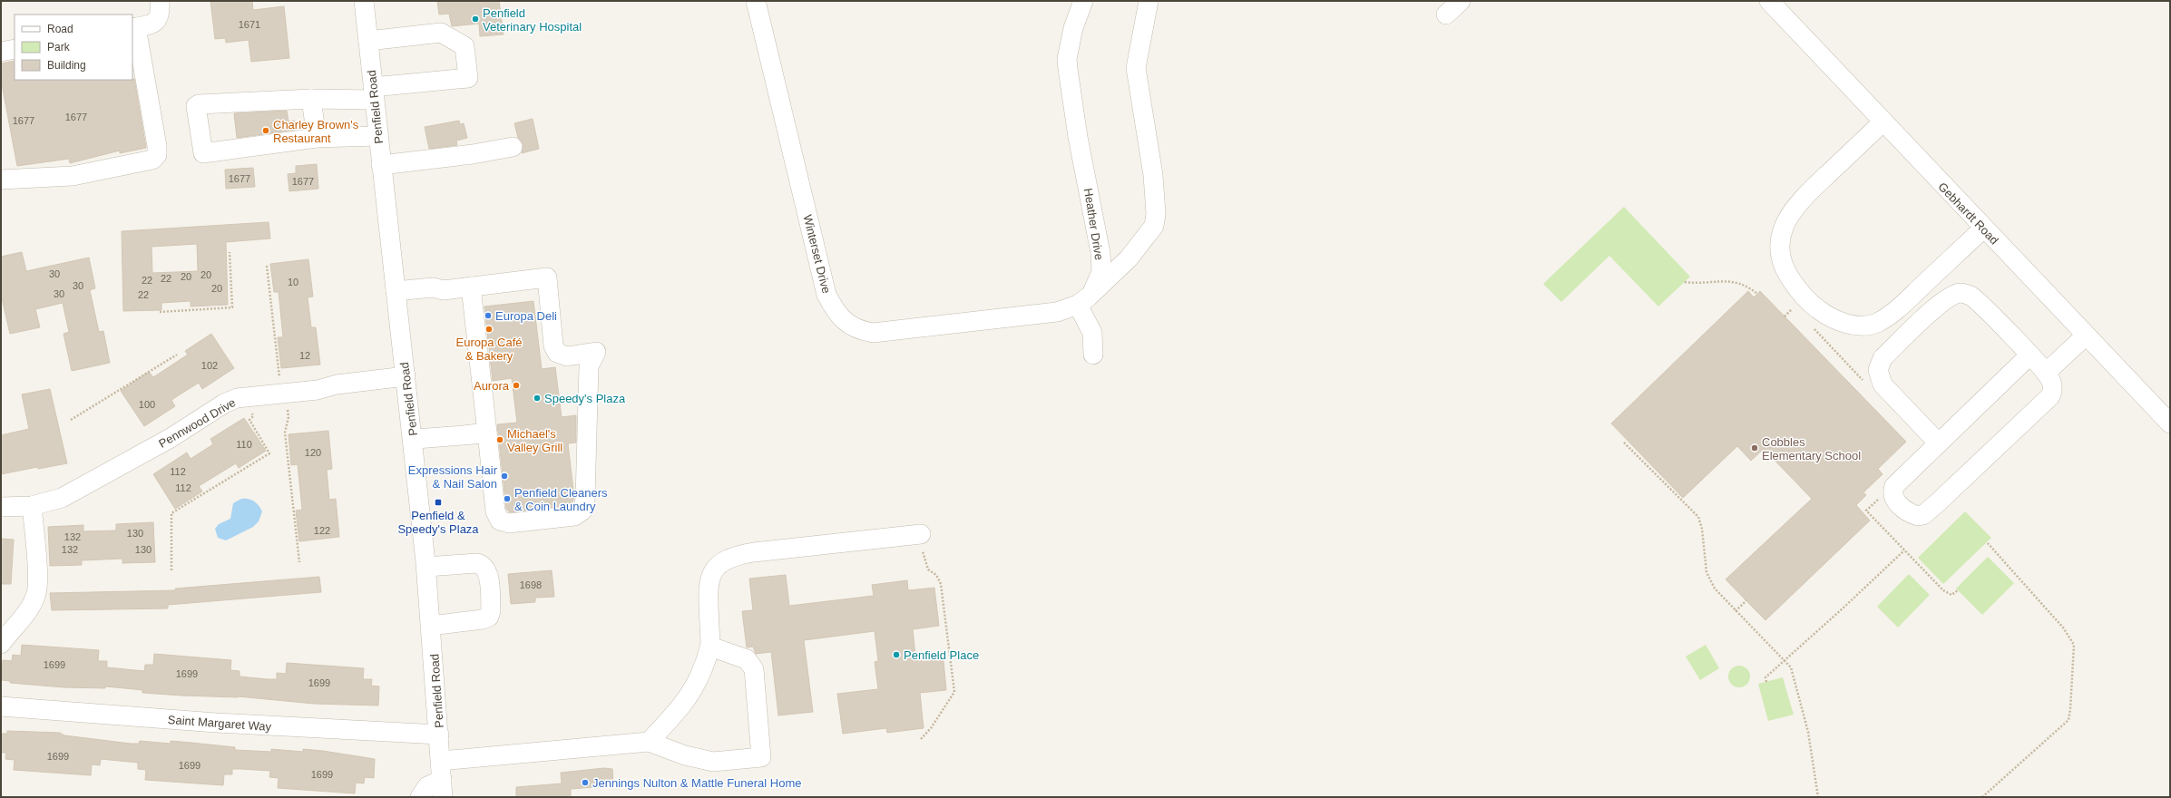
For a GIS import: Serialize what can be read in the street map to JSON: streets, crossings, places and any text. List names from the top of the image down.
{
  "streets": {
    "street": [
      "Penfield Road",
      "Gebhardt Road",
      "Heather Drive",
      "Winterset Drive",
      "Pennwood Drive",
      "Saint Margaret Way"
    ]
  },
  "crossings": [
    ["Penfield Road", "Pennwood Drive"],
    ["Penfield Road", "Saint Margaret Way"],
    ["Heather Drive", "Winterset Drive"]
  ],
  "places": {
    "other": [
      "Penfield Veterinary Hospital",
      "Charley Brown's Restaurant",
      "Europa Deli",
      "Europa Café & Bakery",
      "Aurora",
      "Speedy's Plaza",
      "Michael's Valley Grill",
      "Cobbles Elementary School",
      "Expressions Hair & Nail Salon",
      "Penfield Cleaners & Coin Laundry",
      "Penfield Place",
      "Jennings Nulton & Mattle Funeral Home"
    ],
    "transit": ["Penfield & Speedy's Plaza"]
  },
  "house_numbers": [
    "1671",
    "1677",
    "1677",
    "1677",
    "1677",
    "30",
    "20",
    "20",
    "22",
    "22",
    "10",
    "30",
    "20",
    "30",
    "22",
    "12",
    "102",
    "100",
    "110",
    "120",
    "112",
    "112",
    "122",
    "130",
    "132",
    "132",
    "130",
    "1698",
    "1699",
    "1699",
    "1699",
    "1699",
    "1699",
    "1699"
  ],
  "legend": ["Road", "Park", "Building"]
}
